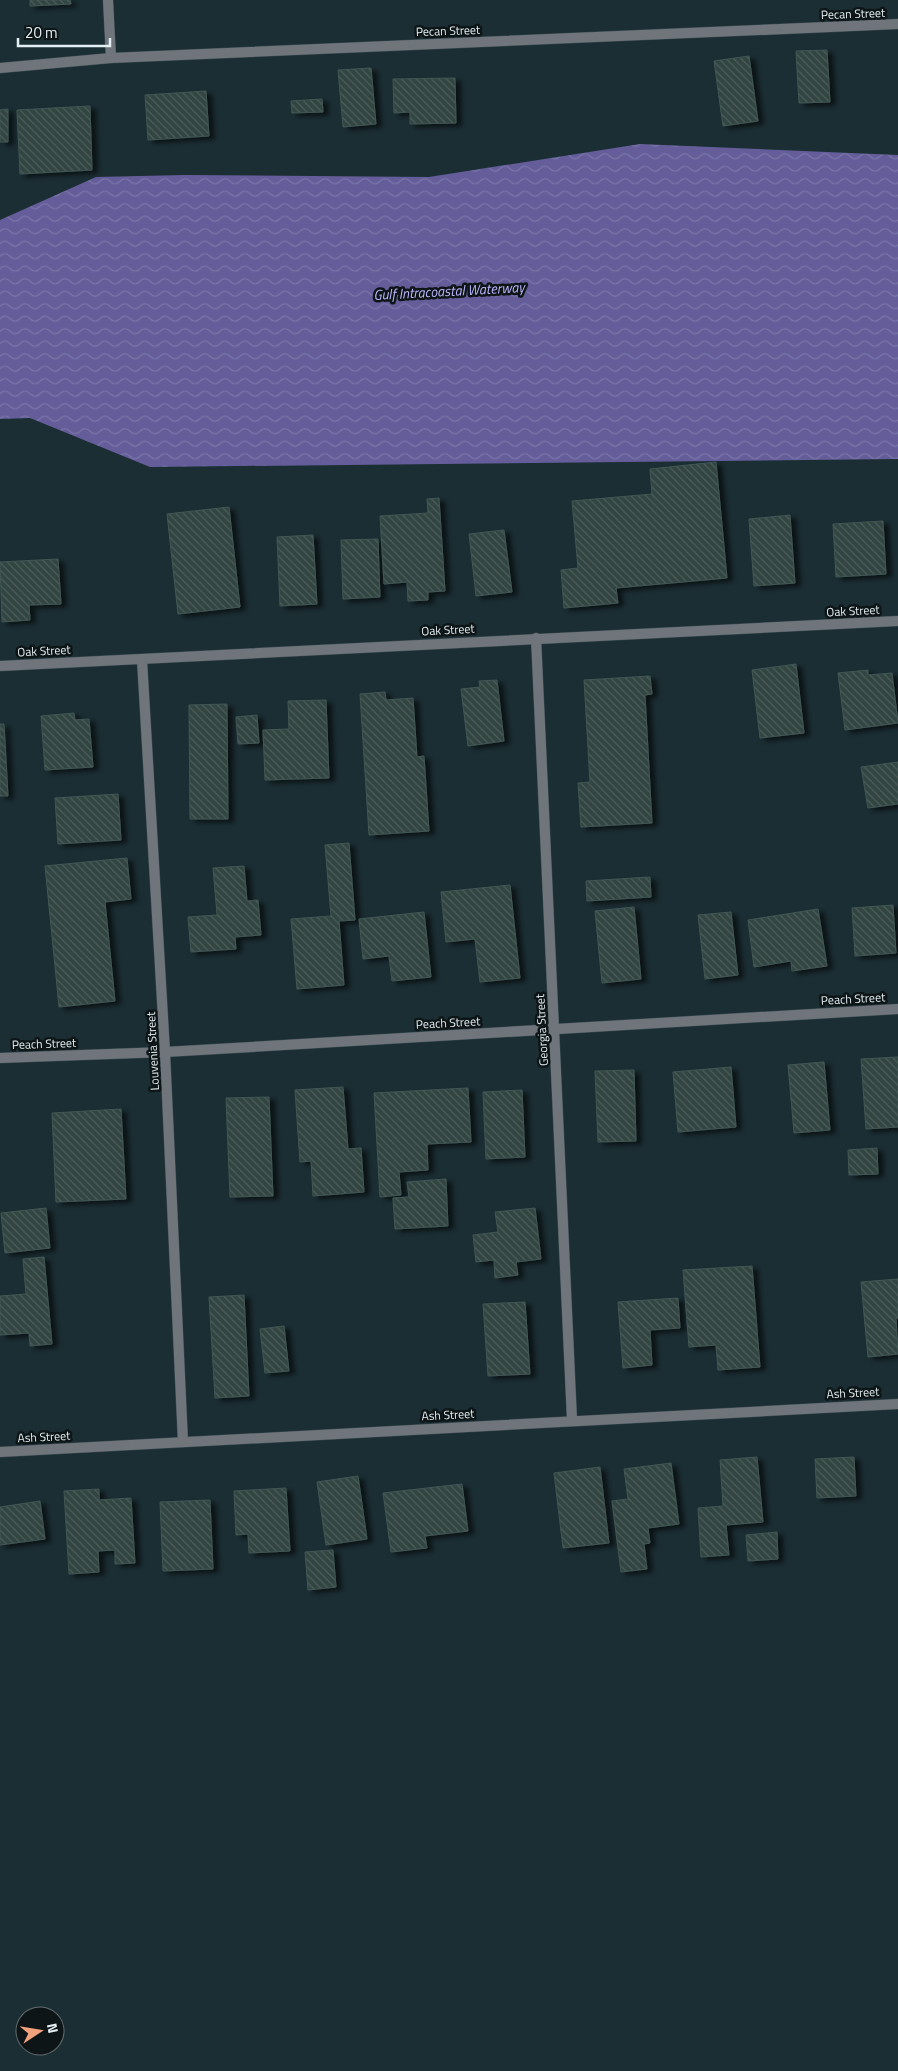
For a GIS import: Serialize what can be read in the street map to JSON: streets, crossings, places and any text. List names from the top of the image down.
{
  "streets": {
    "street": [
      "Pecan Street",
      "Oak Street",
      "Peach Street",
      "Georgia Street",
      "Louvenia Street",
      "Ash Street"
    ]
  },
  "crossings": [
    ["Oak Street", "Georgia Street"],
    ["Oak Street", "Louvenia Street"],
    ["Peach Street", "Georgia Street"],
    ["Peach Street", "Louvenia Street"],
    ["Georgia Street", "Ash Street"],
    ["Louvenia Street", "Ash Street"]
  ],
  "water": ["Gulf Intracoastal Waterway"],
  "scale_bar": "20 m",
  "north": "right"
}
